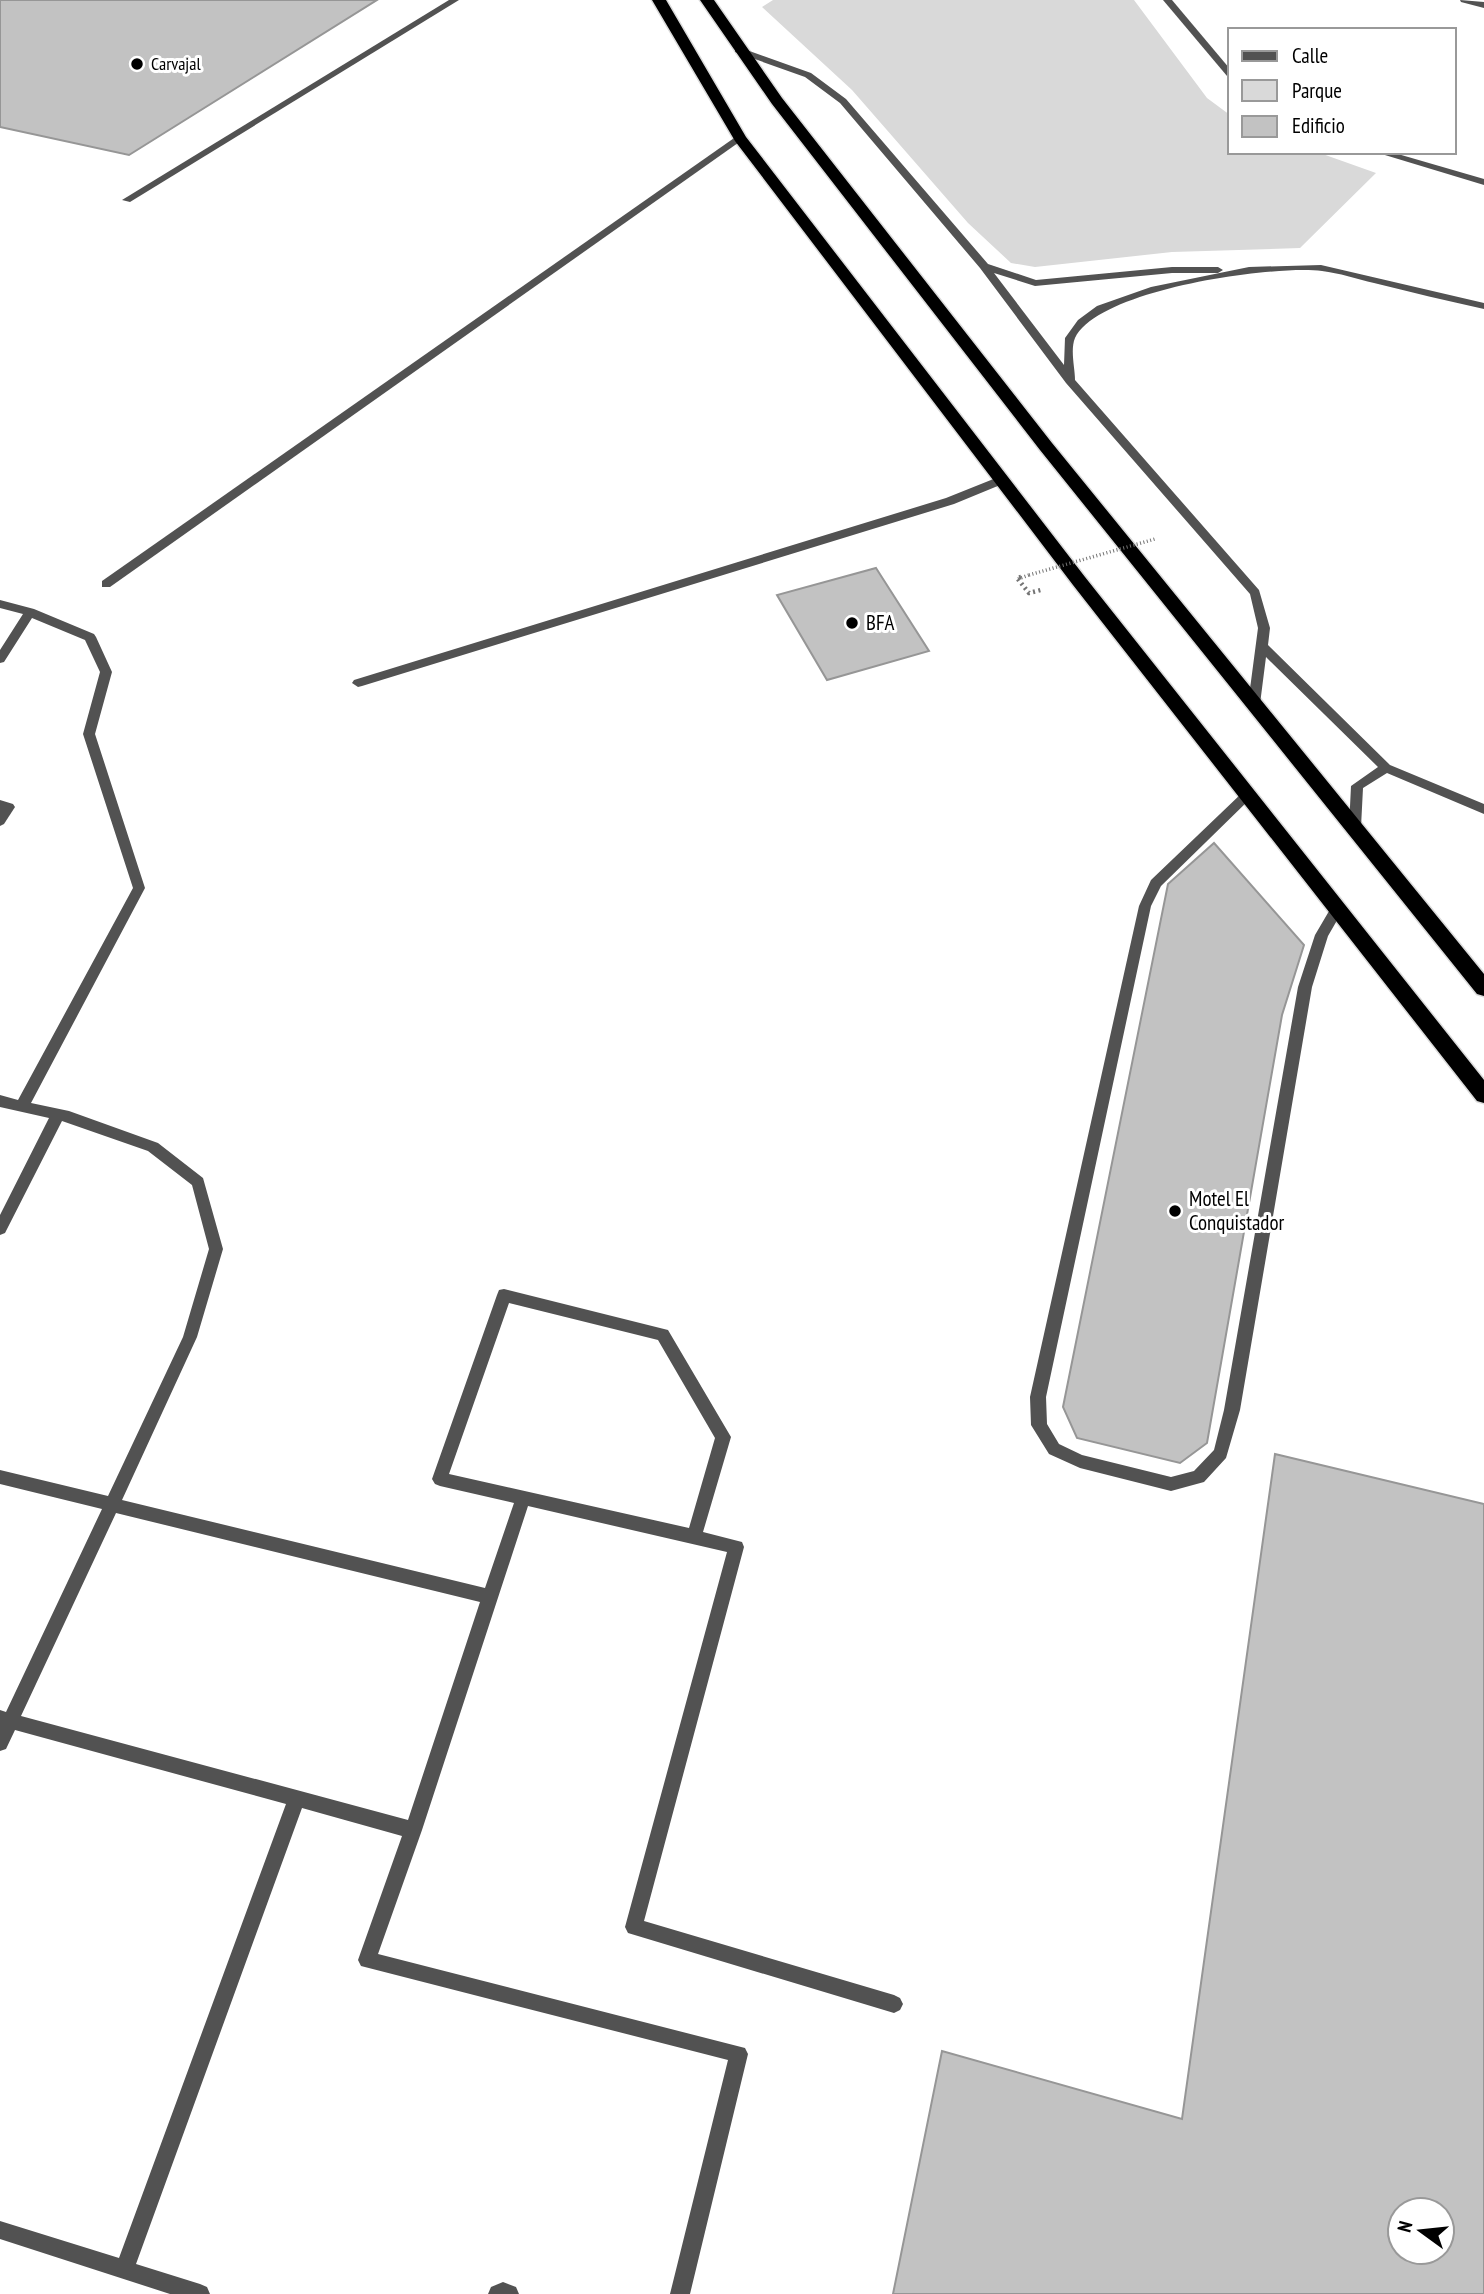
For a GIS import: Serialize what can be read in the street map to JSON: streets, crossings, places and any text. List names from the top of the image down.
{
  "places": ["Carvajal", "BFA", "Motel El Conquistador"],
  "legend": ["Calle", "Parque", "Edificio"],
  "north": "left"
}
